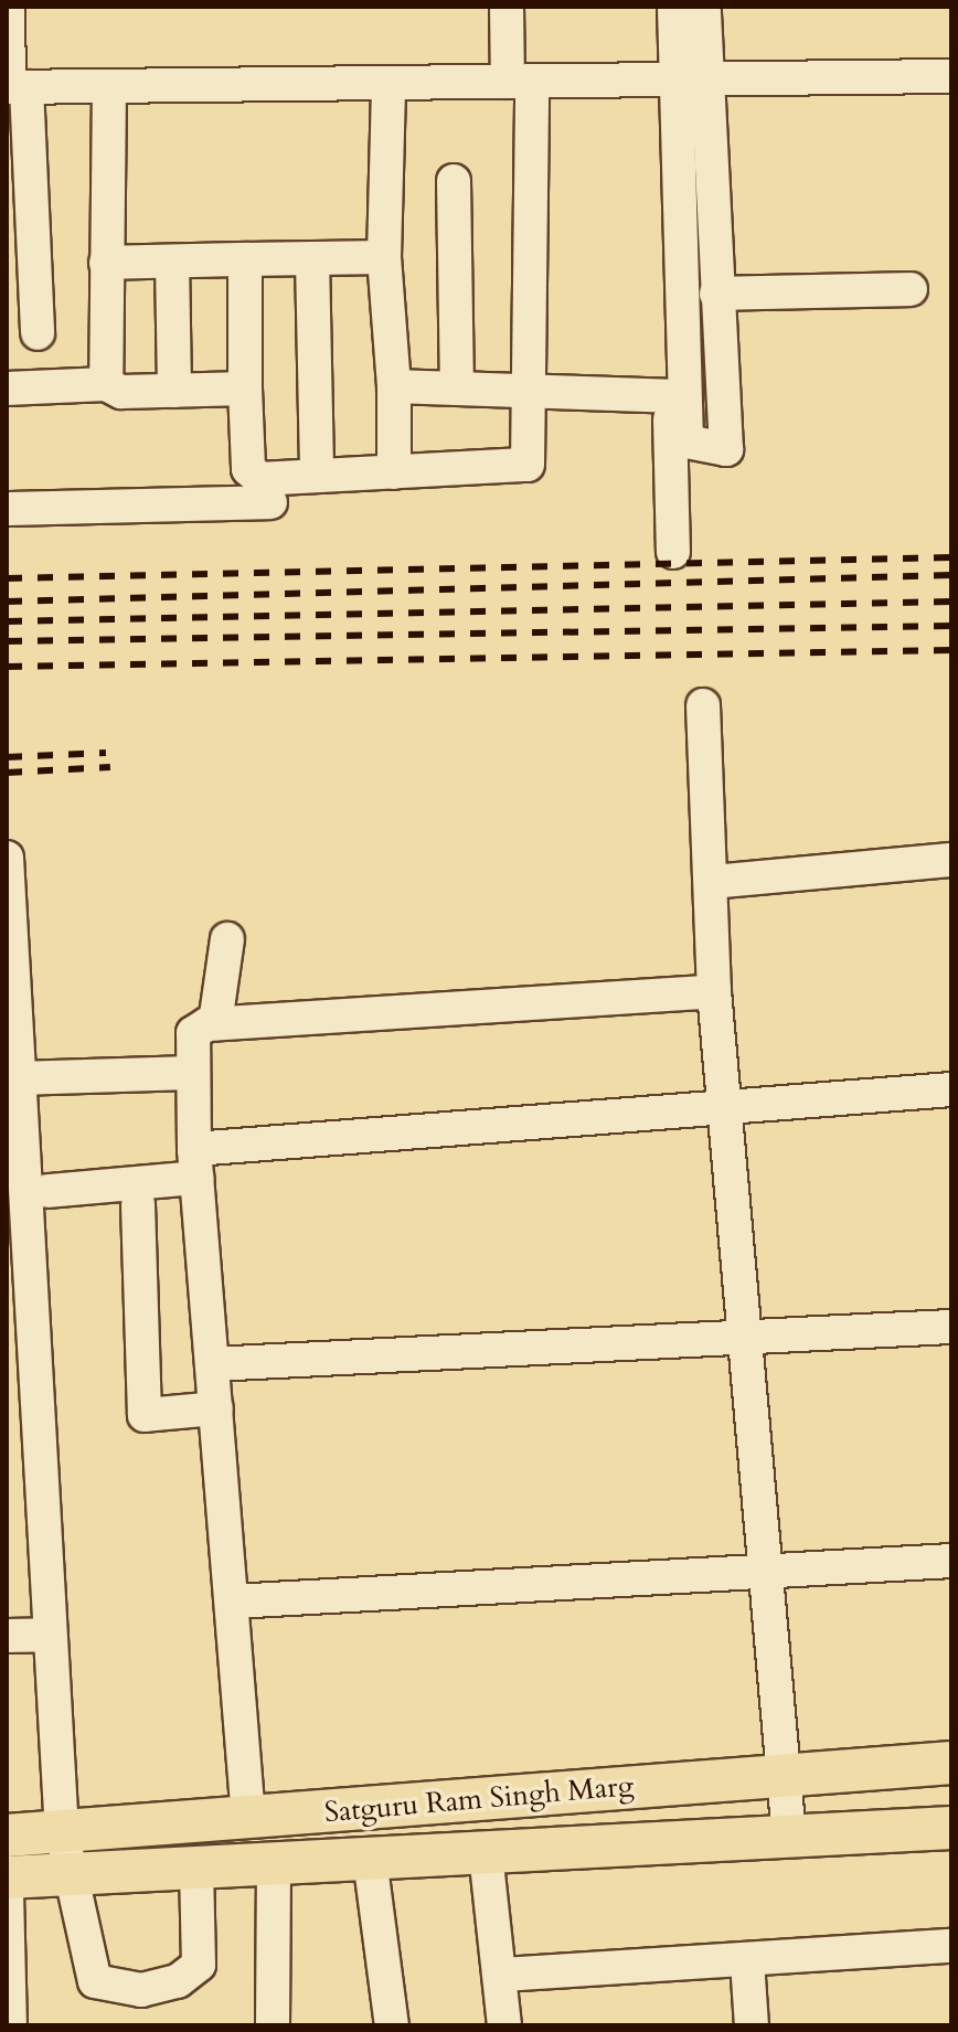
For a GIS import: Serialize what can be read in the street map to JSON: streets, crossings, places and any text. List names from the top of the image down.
{
  "streets": {
    "main road": ["Satguru Ram Singh Marg"]
  }
}
